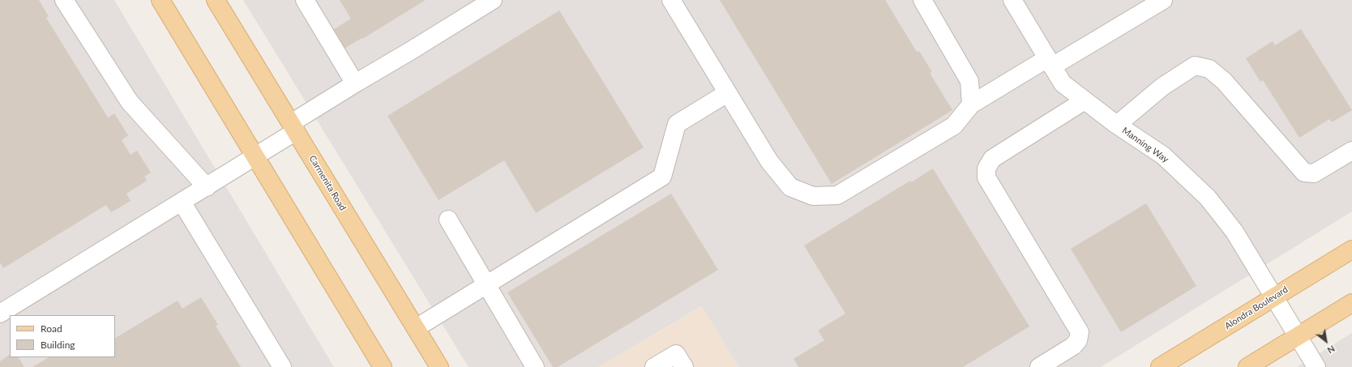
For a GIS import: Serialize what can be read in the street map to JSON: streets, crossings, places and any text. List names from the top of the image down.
{
  "streets": {
    "main road": ["Carmenita Road", "Alondra Boulevard"],
    "street": ["Manning Way"]
  },
  "crossings": [
    ["Manning Way", "Alondra Boulevard"]
  ],
  "legend": ["Road", "Building"],
  "north": "bottom right"
}
